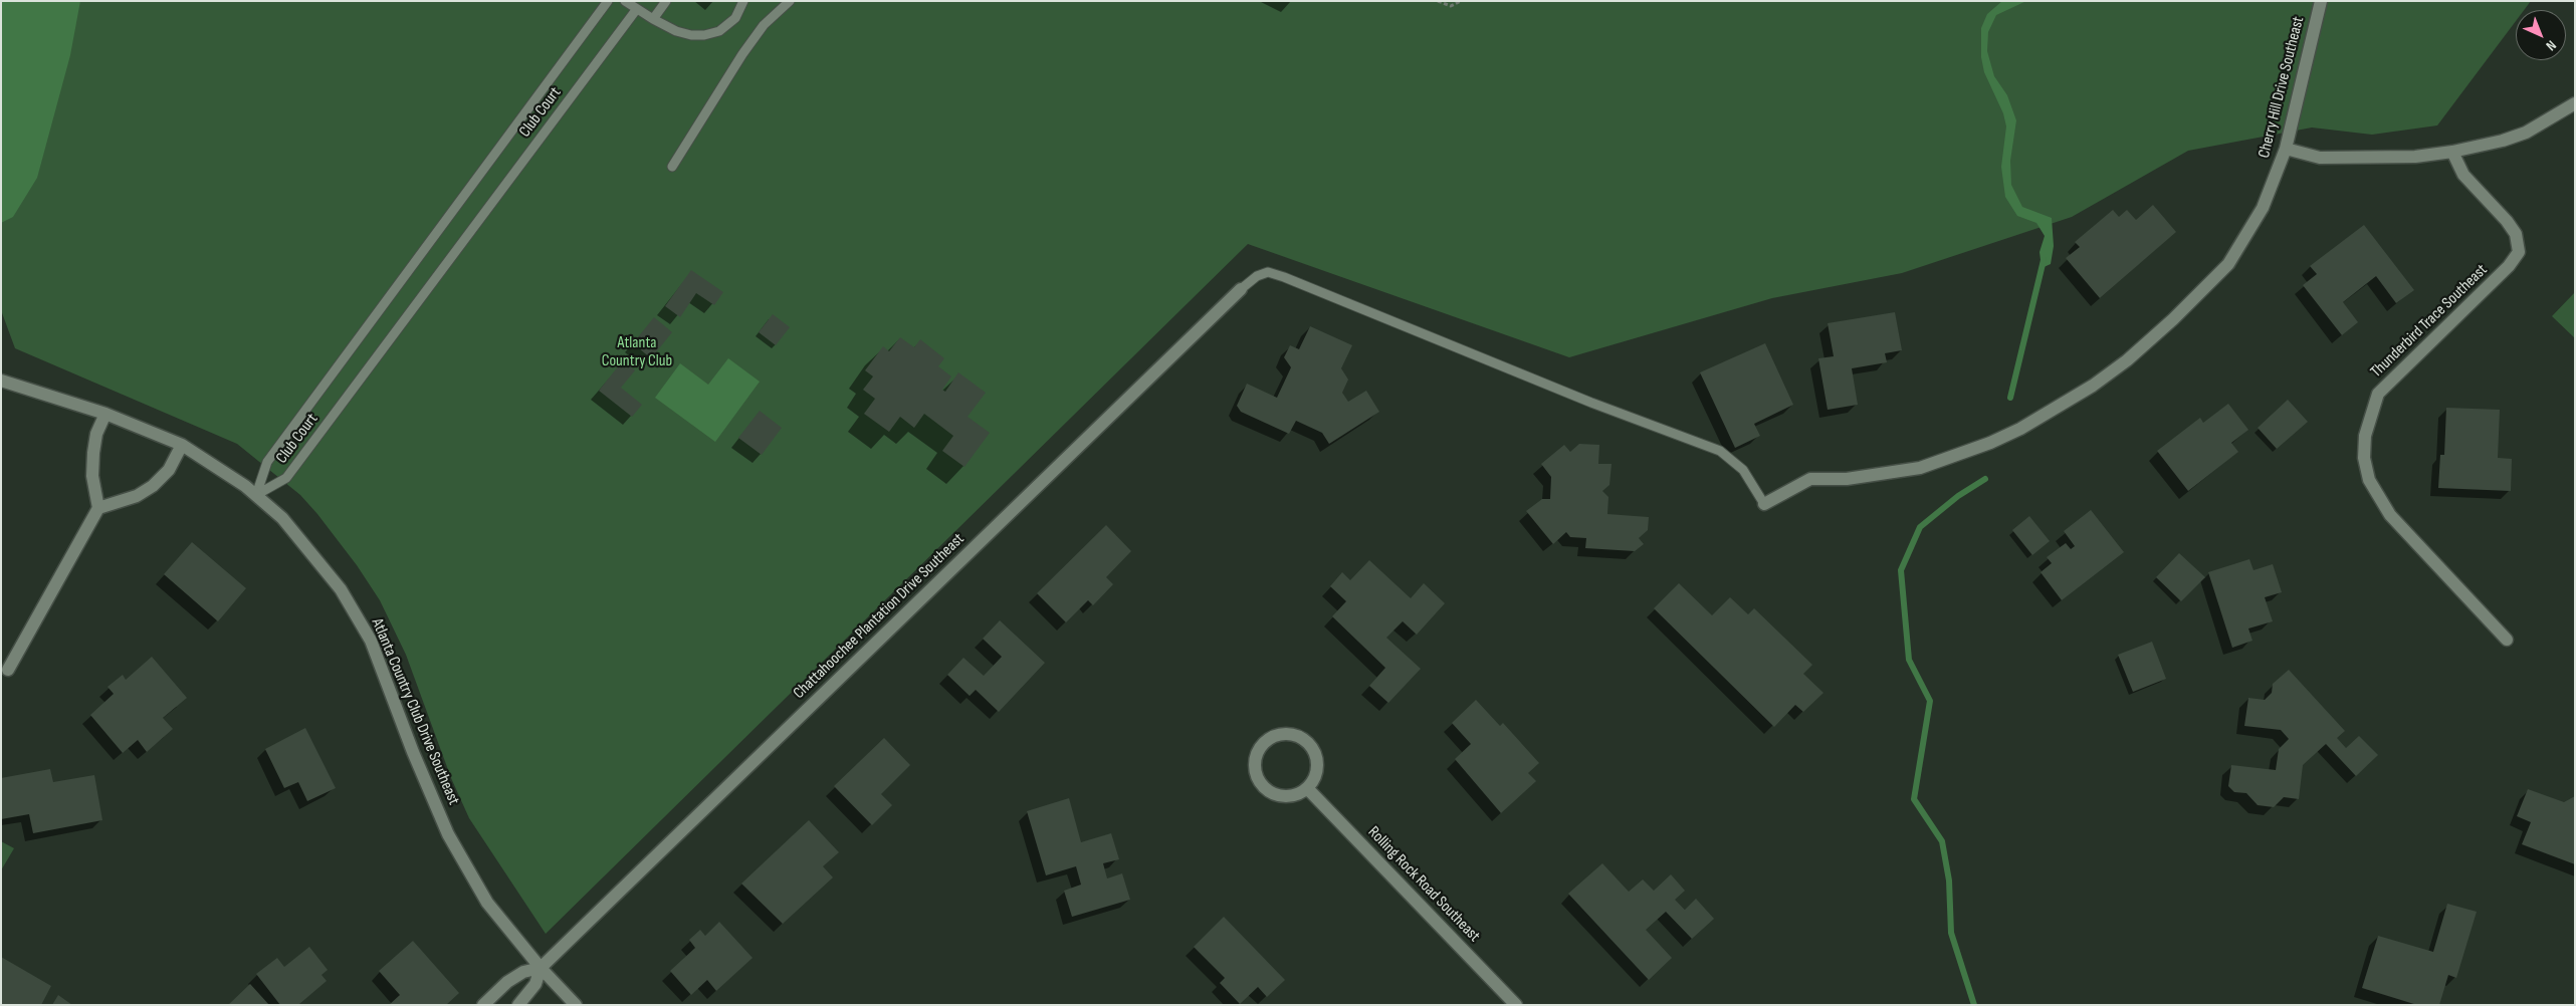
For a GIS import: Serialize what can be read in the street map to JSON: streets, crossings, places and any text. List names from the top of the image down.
{
  "streets": {
    "street": [
      "Cherry Hill Drive Southeast",
      "Thunderbird Trace Southeast",
      "Chattahoochee Plantation Drive Southeast",
      "Atlanta Country Club Drive Southeast",
      "Rolling Rock Road Southeast"
    ],
    "lane": ["Club Court"]
  },
  "crossings": [
    ["Club Court", "Atlanta Country Club Drive Southeast"],
    ["Chattahoochee Plantation Drive Southeast", "Atlanta Country Club Drive Southeast"]
  ],
  "parks": ["Atlanta Country Club"],
  "north": "bottom right"
}
